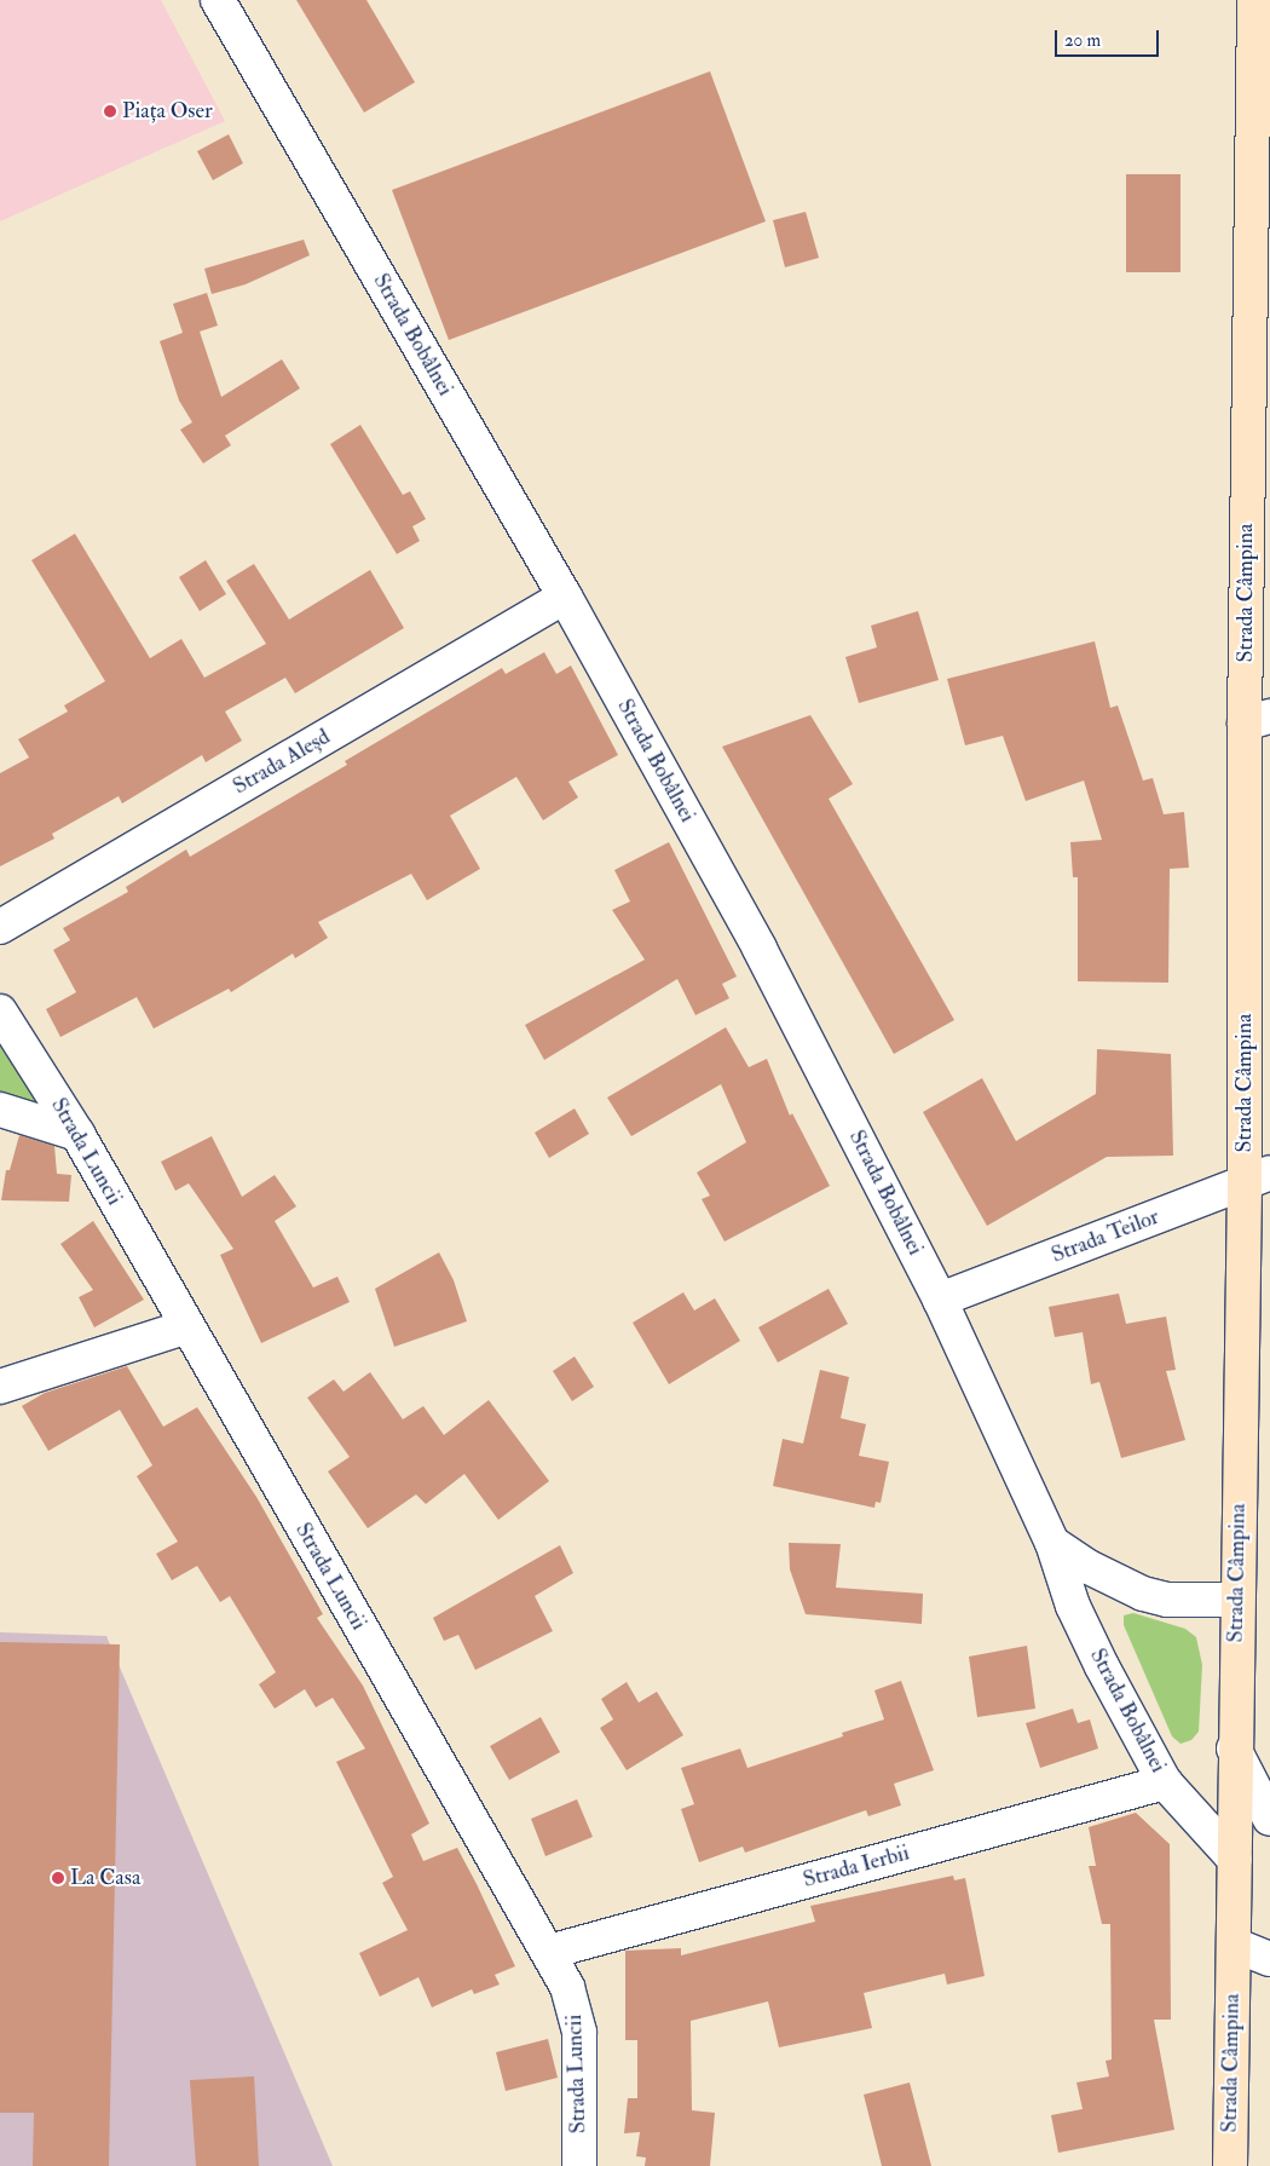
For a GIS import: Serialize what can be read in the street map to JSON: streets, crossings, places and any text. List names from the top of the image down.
{
  "streets": {
    "main road": ["Strada Câmpina"],
    "street": [
      "Strada Bobâlnei",
      "Strada Aleșd",
      "Strada Luncii",
      "Strada Teilor",
      "Strada Ierbii"
    ]
  },
  "crossings": [
    ["Strada Bobâlnei", "Strada Câmpina"],
    ["Strada Bobâlnei", "Strada Aleșd"],
    ["Strada Bobâlnei", "Strada Teilor"],
    ["Strada Bobâlnei", "Strada Ierbii"],
    ["Strada Câmpina", "Strada Teilor"],
    ["Strada Luncii", "Strada Ierbii"]
  ],
  "places": ["Piața Oser", "La Casa"],
  "scale_bar": "20 m"
}
